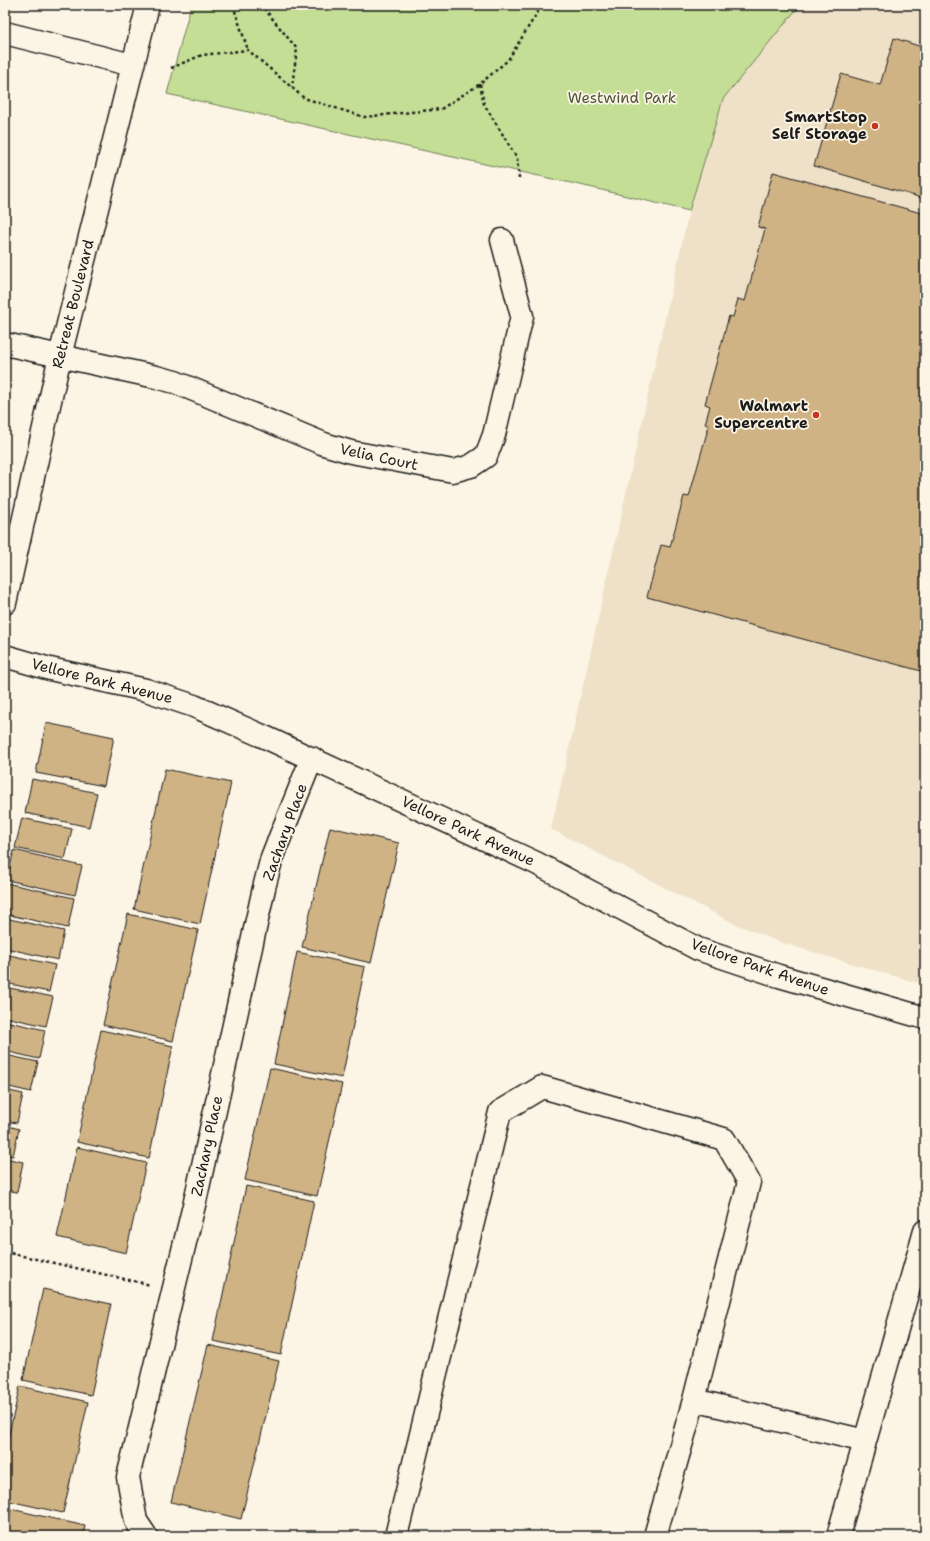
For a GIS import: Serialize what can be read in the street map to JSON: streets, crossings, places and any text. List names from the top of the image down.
{
  "streets": {
    "street": [
      "Retreat Boulevard",
      "Velia Court",
      "Vellore Park Avenue",
      "Zachary Place"
    ]
  },
  "crossings": [
    ["Retreat Boulevard", "Velia Court"],
    ["Vellore Park Avenue", "Zachary Place"]
  ],
  "parks": ["Westwind Park"],
  "places": ["SmartStop Self Storage", "Walmart Supercentre"]
}
